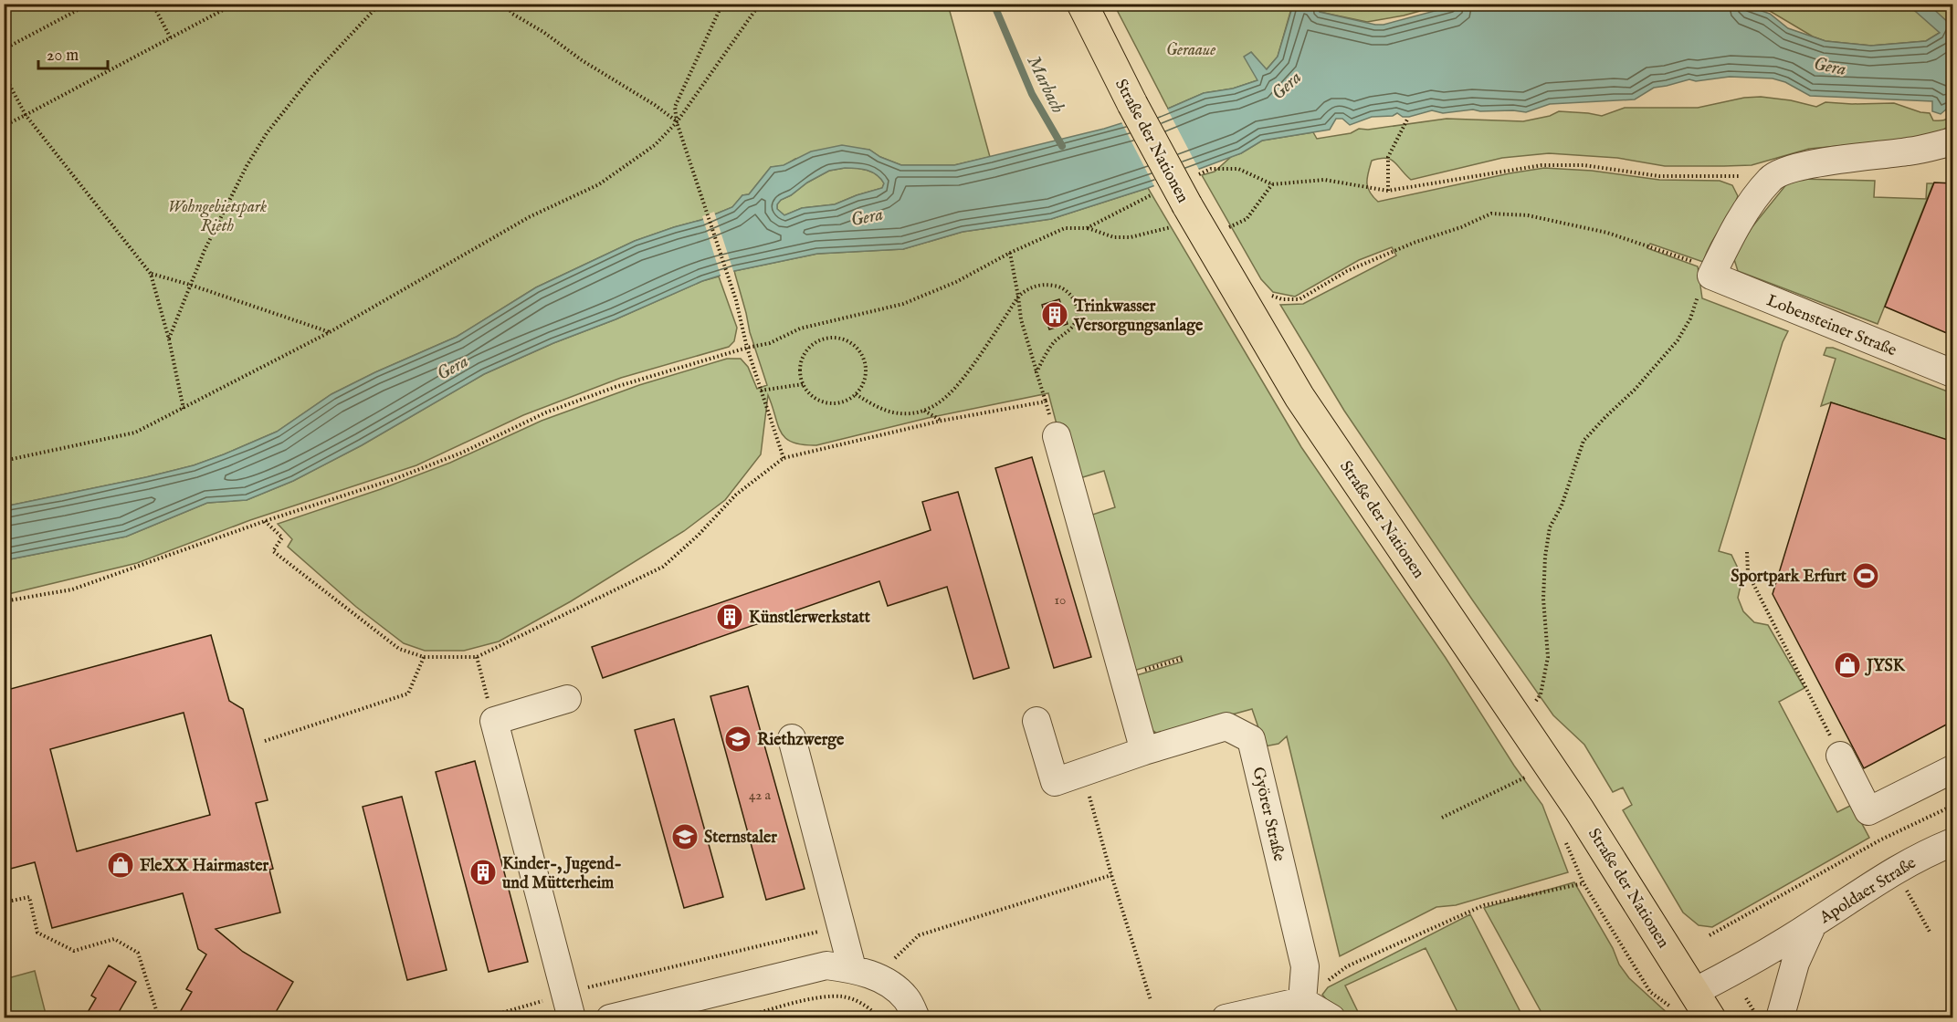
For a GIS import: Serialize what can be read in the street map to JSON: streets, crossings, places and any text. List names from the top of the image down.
{
  "streets": {
    "main road": ["Straße der Nationen"],
    "street": ["Lobensteiner Straße", "Györer Straße", "Apoldaer Straße"]
  },
  "crossings": [
    ["Straße der Nationen", "Apoldaer Straße"]
  ],
  "water": ["Gera", "Marbach"],
  "parks": ["Geraaue", "Wohngebietspark Rieth"],
  "places": {
    "building": ["Trinkwasser Versorgungsanlage", "Künstlerwerkstatt", "Kinder-, Jugend- und Mütterheim"],
    "sports": ["Sportpark Erfurt"],
    "shop": ["JYSK", "FleXX Hairmaster"],
    "school or university": ["Riethzwerge", "Sternstaler"]
  },
  "house_numbers": ["10", "42 a"],
  "scale_bar": "20 m"
}
